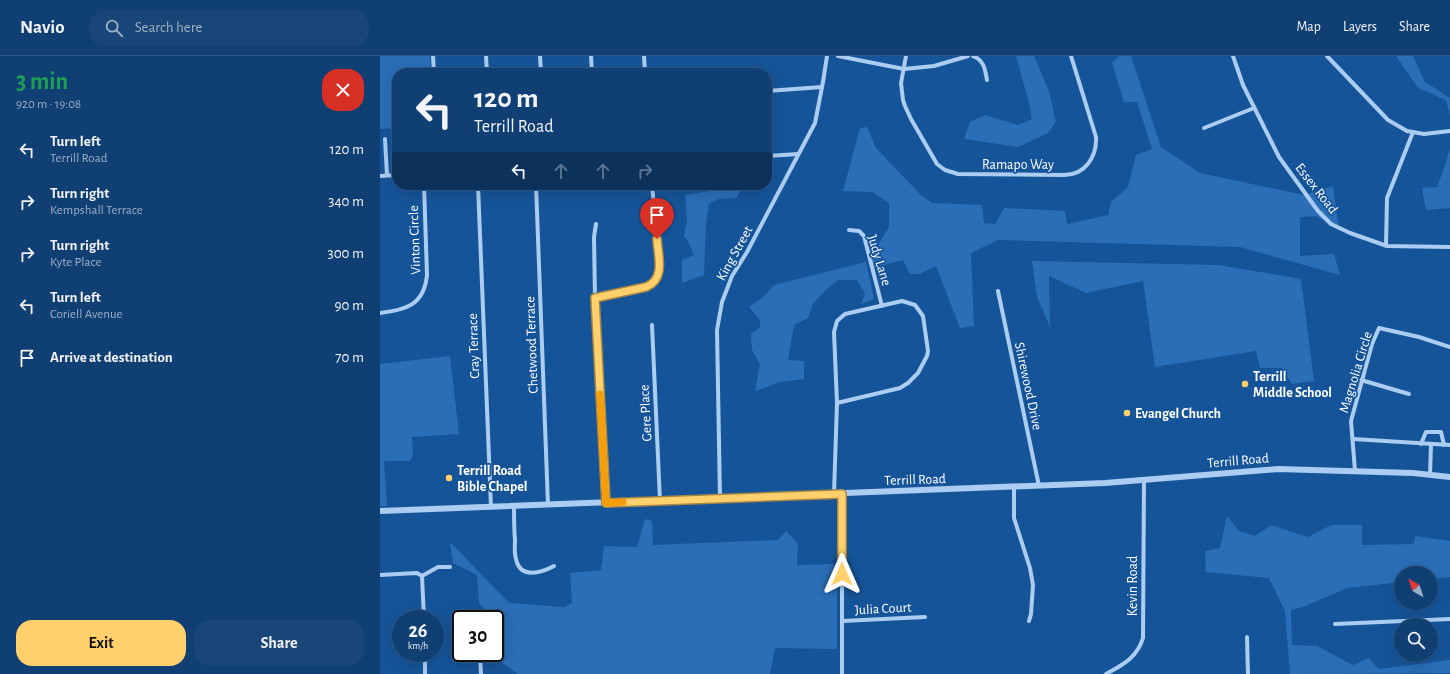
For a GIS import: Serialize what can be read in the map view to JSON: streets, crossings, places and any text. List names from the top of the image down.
{
  "streets": {
    "street": [
      "Ramapo Way",
      "Essex Road",
      "Vinton Circle",
      "King Street",
      "Judy Lane",
      "Chetwood Terrace",
      "Cray Terrace",
      "Magnolia Circle",
      "Shirewood Drive",
      "Gere Place",
      "Terrill Road",
      "Kevin Road",
      "Julia Court"
    ]
  },
  "crossings": [
    ["King Street", "Terrill Road"],
    ["Chetwood Terrace", "Terrill Road"],
    ["Cray Terrace", "Terrill Road"],
    ["Magnolia Circle", "Terrill Road"],
    ["Shirewood Drive", "Terrill Road"],
    ["Gere Place", "Terrill Road"],
    ["Terrill Road", "Kevin Road"]
  ],
  "places": ["Terrill Middle School", "Evangel Church", "Terrill Road Bible Chapel"],
  "north": "top left",
  "page": {
    "header": "Navio",
    "search": "Search here",
    "nav": ["Map", "Layers", "Share"],
    "heading": ["3 min", "920 m · 19:08"],
    "turn": ["120 m", "Terrill Road"],
    "list": [
      {
        "name": "Turn left",
        "note": "Terrill Road",
        "value": "120 m"
      },
      {
        "name": "Turn right",
        "note": "Kempshall Terrace",
        "value": "340 m"
      },
      {
        "name": "Turn right",
        "note": "Kyte Place",
        "value": "300 m"
      },
      {
        "name": "Turn left",
        "note": "Coriell Avenue",
        "value": "90 m"
      },
      {
        "name": "Arrive at destination",
        "value": "70 m"
      }
    ],
    "speed": "26 km/h",
    "limit": "30",
    "buttons": ["Exit", "Share"]
  }
}
